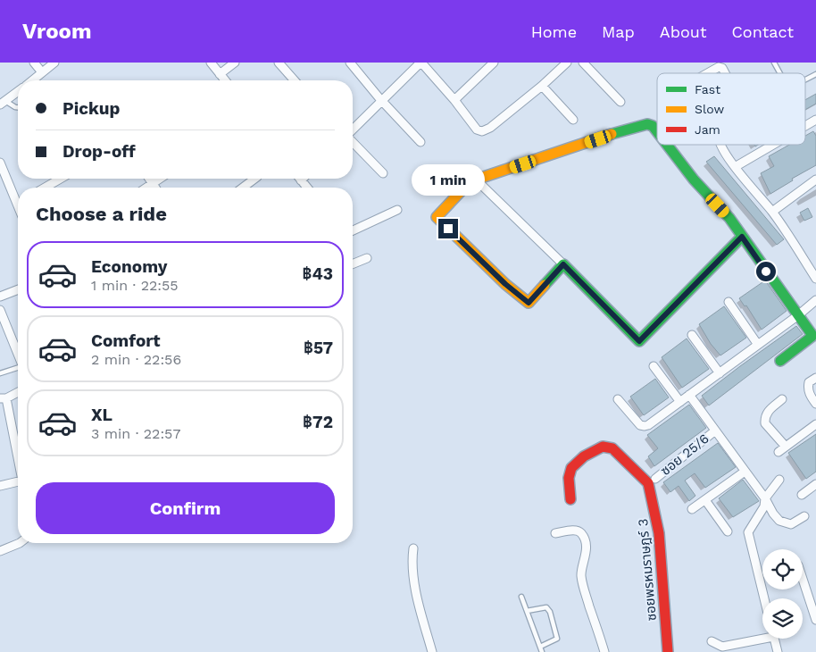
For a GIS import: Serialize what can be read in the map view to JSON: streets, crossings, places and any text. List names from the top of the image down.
{
  "streets": {
    "street": ["ซอย 25/6", "ซอยพรหมราษฎร์ 3"]
  },
  "legend": ["Fast", "Slow", "Jam"],
  "page": {
    "header": "Vroom",
    "nav": [
      "Home",
      "Map",
      "About",
      "Contact"
    ],
    "banner": ["Pickup", "Drop-off"],
    "bubble": "1 min",
    "heading": "Choose a ride",
    "list": [
      {
        "name": "Economy",
        "note": "1 min · 22:55",
        "value": "฿43"
      },
      {
        "name": "Comfort",
        "note": "2 min · 22:56",
        "value": "฿57"
      },
      {
        "name": "XL",
        "note": "3 min · 22:57",
        "value": "฿72"
      }
    ],
    "buttons": "Confirm"
  }
}
